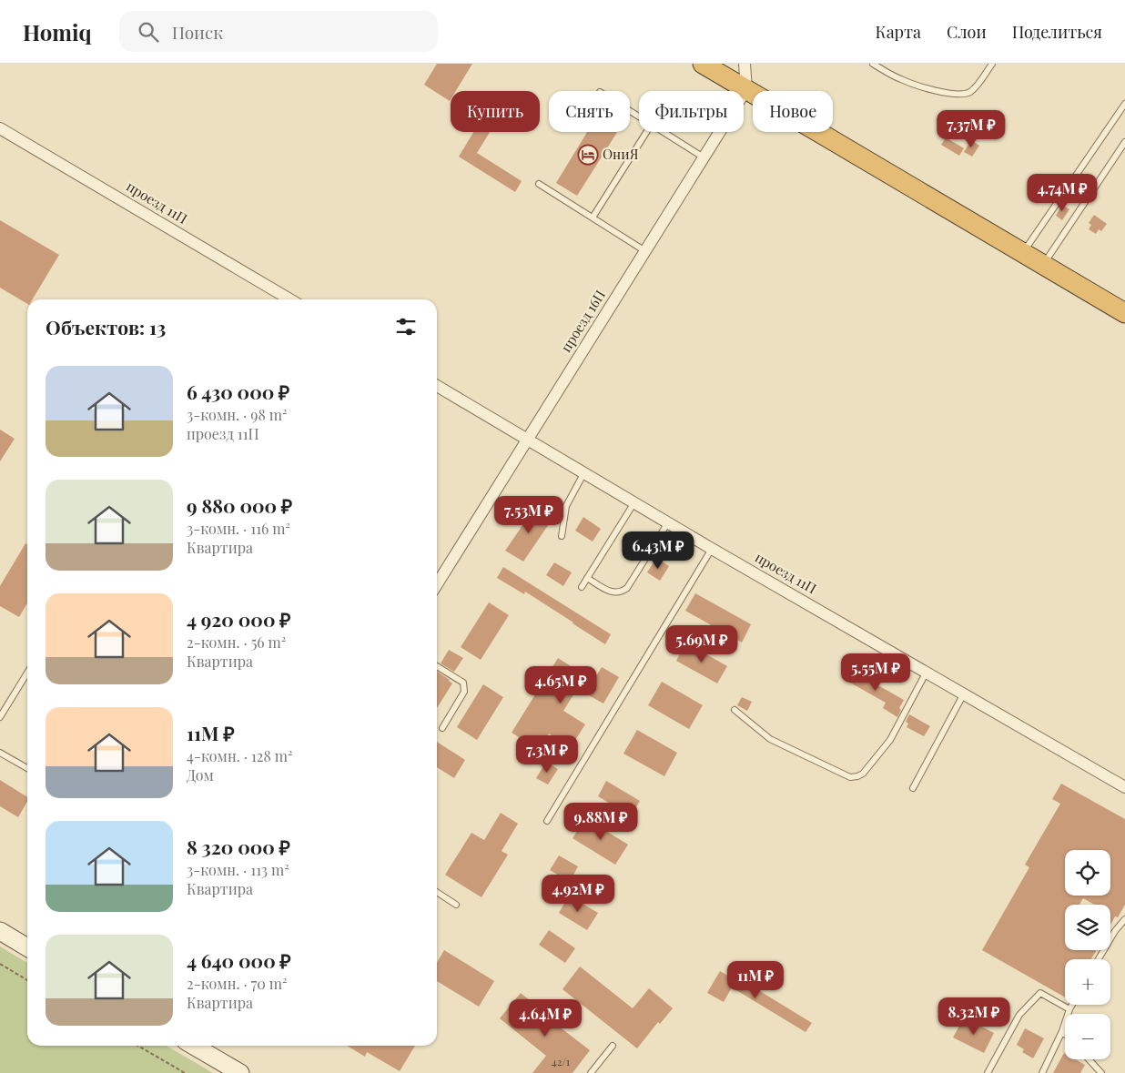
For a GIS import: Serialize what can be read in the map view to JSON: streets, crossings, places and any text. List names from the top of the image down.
{
  "streets": {
    "street": ["проезд 11П", "проезд 16П"]
  },
  "crossings": [
    ["проезд 11П", "проезд 16П"]
  ],
  "places": {
    "hotel": ["ОниЯ"]
  },
  "house_numbers": ["42/1"],
  "page": {
    "header": "Homiq",
    "search": "Поиск",
    "nav": ["Карта", "Слои", "Поделиться"],
    "chip": [
      "Купить",
      "Снять",
      "Фильтры",
      "Новое"
    ],
    "price": [
      "7.37M ₽",
      "4.74M ₽",
      "7.53M ₽",
      "6.43M ₽",
      "5.69M ₽",
      "5.55M ₽",
      "4.65M ₽",
      "7.3M ₽",
      "9.88M ₽",
      "4.92M ₽",
      "11M ₽",
      "8.32M ₽",
      "4.64M ₽"
    ],
    "heading": "Объектов: 13",
    "list": [
      {
        "name": "6 430 000 ₽",
        "note": "3-комн. · 98 m² · проезд 11П"
      },
      {
        "name": "9 880 000 ₽",
        "note": "3-комн. · 116 m² · Квартира"
      },
      {
        "name": "4 920 000 ₽",
        "note": "2-комн. · 56 m² · Квартира"
      },
      {
        "name": "11M ₽",
        "note": "4-комн. · 128 m² · Дом"
      },
      {
        "name": "8 320 000 ₽",
        "note": "3-комн. · 113 m² · Квартира"
      },
      {
        "name": "4 640 000 ₽",
        "note": "2-комн. · 70 m² · Квартира"
      }
    ],
    "map_buttons": ["+", "−"]
  }
}
